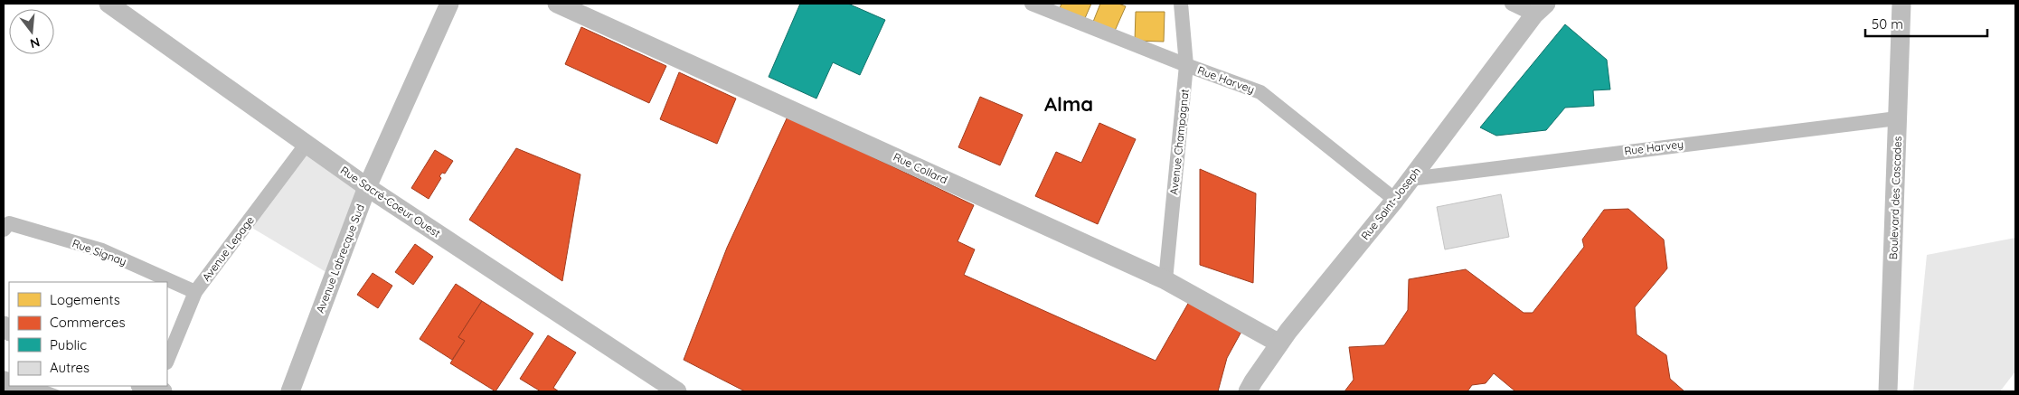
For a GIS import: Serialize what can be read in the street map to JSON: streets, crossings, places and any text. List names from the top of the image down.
{
  "streets": {
    "street": [
      "Rue Harvey",
      "Avenue Champagnat",
      "Rue Collard",
      "Boulevard des Cascades",
      "Rue Sacré-Coeur Ouest",
      "Rue Saint-Joseph",
      "Avenue Lepage",
      "Rue Signay",
      "Avenue Labrecque Sud"
    ]
  },
  "crossings": [
    ["Rue Harvey", "Avenue Champagnat"],
    ["Rue Harvey", "Boulevard des Cascades"],
    ["Rue Harvey", "Rue Saint-Joseph"],
    ["Avenue Champagnat", "Rue Collard"],
    ["Rue Collard", "Rue Saint-Joseph"],
    ["Rue Sacré-Coeur Ouest", "Avenue Lepage"],
    ["Rue Sacré-Coeur Ouest", "Avenue Labrecque Sud"],
    ["Avenue Lepage", "Rue Signay"]
  ],
  "districts": ["Alma"],
  "legend": [
    "Logements",
    "Commerces",
    "Public",
    "Autres"
  ],
  "scale_bar": "50 m",
  "north": "bottom"
}
